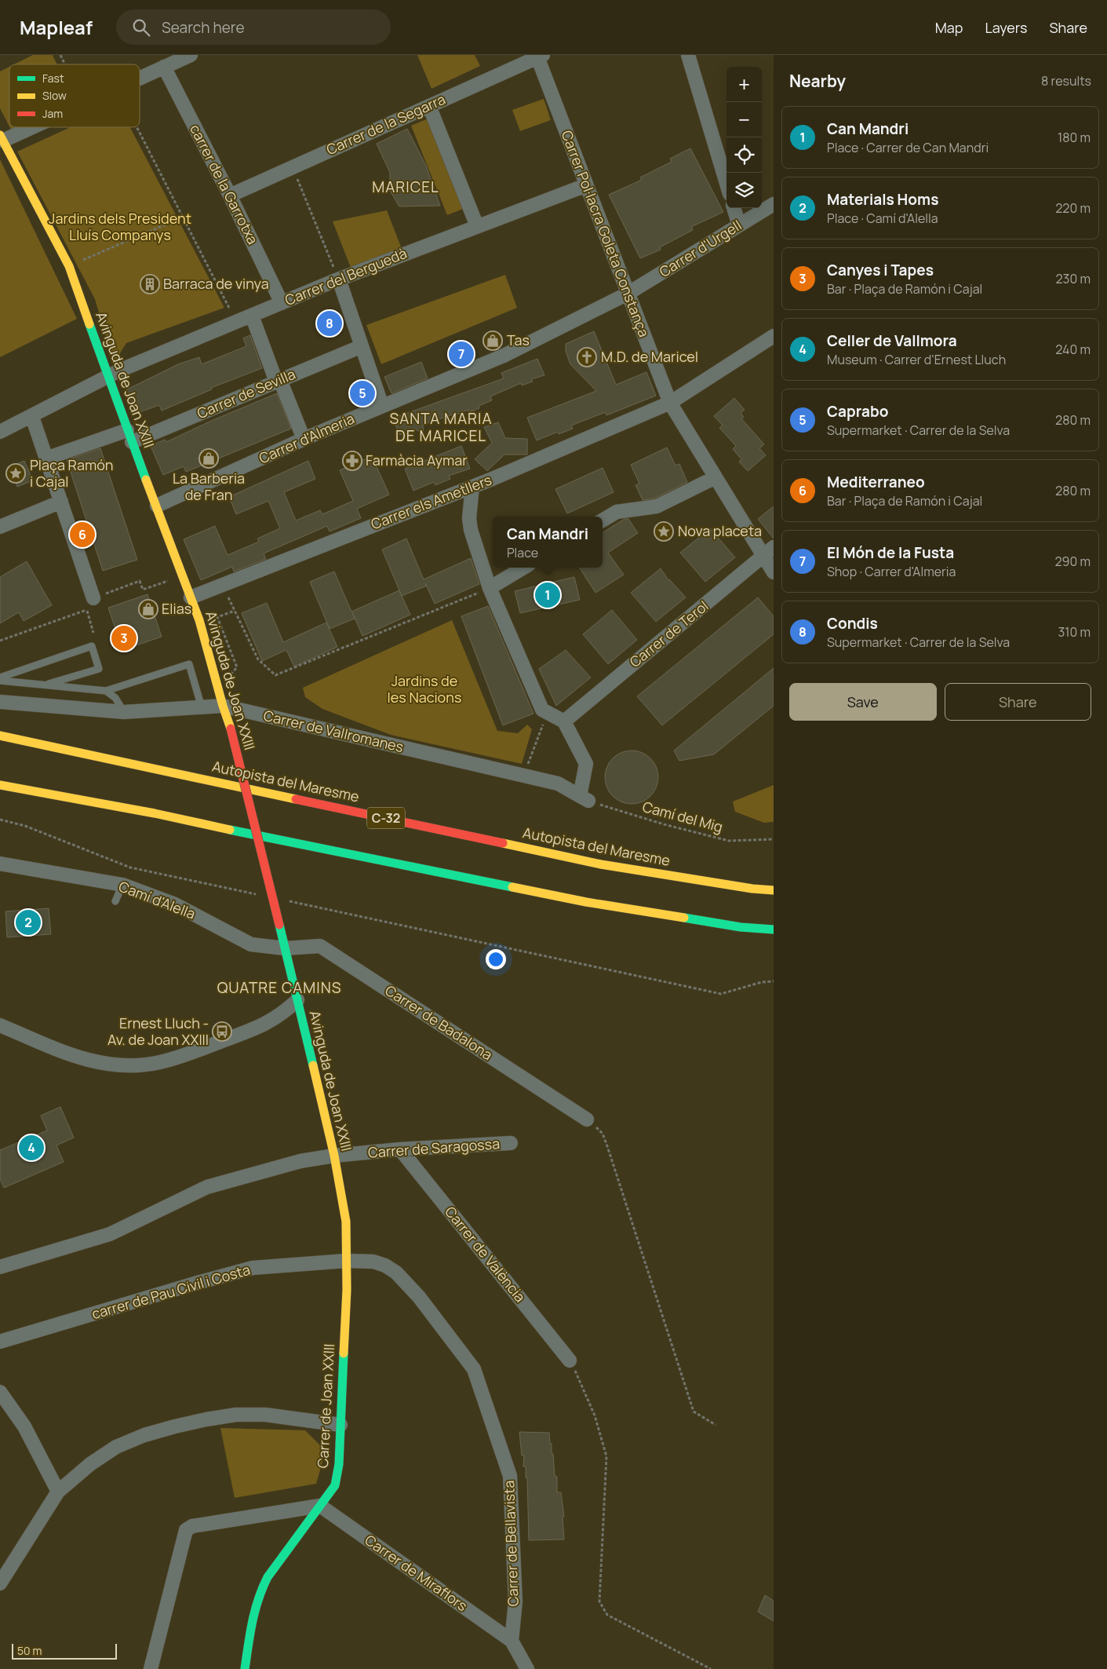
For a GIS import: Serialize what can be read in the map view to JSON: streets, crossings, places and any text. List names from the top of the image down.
{
  "streets": {
    "main road": [
      "Avinguda de Joan XXIII",
      "Autopista del Maresme",
      "C-32",
      "Carrer de Joan XXIII"
    ],
    "street": [
      "Carrer de la Segarra",
      "carrer de la Garrotxa",
      "Carrer Pol·lacra Goleta Constança",
      "Carrer d'Urgell",
      "Carrer del Berguedà",
      "Carrer de Sevilla",
      "Carrer d'Almeria",
      "Carrer els Ametllers",
      "Carrer de Terol",
      "Carrer de Vallromanes",
      "Camí d'Alella",
      "Carrer de Badalona",
      "Carrer de Saragossa",
      "Carrer de València",
      "carrer de Pau Civil i Costa",
      "Carrer de Bellavista",
      "Carrer de Miraflors"
    ],
    "path": ["Camí del Mig"]
  },
  "crossings": [
    ["Carrer de la Segarra", "carrer de la Garrotxa"],
    ["Carrer de la Segarra", "Carrer Pol·lacra Goleta Constança"],
    ["carrer de la Garrotxa", "Carrer del Berguedà"],
    ["Carrer Pol·lacra Goleta Constança", "Carrer d'Urgell"],
    ["Carrer Pol·lacra Goleta Constança", "Carrer del Berguedà"],
    ["Carrer Pol·lacra Goleta Constança", "Carrer d'Almeria"],
    ["Carrer Pol·lacra Goleta Constança", "Carrer els Ametllers"],
    ["Carrer Pol·lacra Goleta Constança", "Carrer de Terol"],
    ["Carrer d'Urgell", "Carrer d'Almeria"],
    ["Carrer del Berguedà", "Avinguda de Joan XXIII"],
    ["Avinguda de Joan XXIII", "Carrer de Sevilla"],
    ["Avinguda de Joan XXIII", "Carrer d'Almeria"],
    ["Avinguda de Joan XXIII", "Carrer els Ametllers"],
    ["Avinguda de Joan XXIII", "Carrer de Vallromanes"],
    ["Avinguda de Joan XXIII", "Camí d'Alella"],
    ["Avinguda de Joan XXIII", "Carrer de Badalona"],
    ["Avinguda de Joan XXIII", "Carrer de Saragossa"],
    ["Avinguda de Joan XXIII", "carrer de Pau Civil i Costa"],
    ["Avinguda de Joan XXIII", "Carrer de Joan XXIII"],
    ["Avinguda de Joan XXIII", "Carrer de Bellavista"],
    ["Carrer de Vallromanes", "Camí del Mig"],
    ["Camí d'Alella", "Carrer de Badalona"],
    ["Carrer de Saragossa", "Carrer de València"],
    ["carrer de Pau Civil i Costa", "Carrer de Joan XXIII"],
    ["carrer de Pau Civil i Costa", "Carrer de Bellavista"],
    ["Carrer de Joan XXIII", "Carrer de Bellavista"],
    ["Carrer de Joan XXIII", "Carrer de Miraflors"],
    ["Carrer de Bellavista", "Carrer de Miraflors"]
  ],
  "districts": ["MARICEL", "SANTA MARIA DE MARICEL", "QUATRE CAMINS"],
  "parks": ["Jardins dels President Lluís Companys", "Jardins de les Nacions"],
  "places": {
    "building": ["Barraca de vinya"],
    "shop": ["Tas", "La Barberia de Fran", "Elias"],
    "church": ["M.D. de Maricel"],
    "pharmacy": ["Farmàcia Aymar"],
    "place": ["Plaça Ramón i Cajal", "Nova placeta"],
    "bus stop": ["Ernest Lluch - Av. de Joan XXIII"]
  },
  "legend": ["Fast", "Slow", "Jam"],
  "scale_bar": "50 m",
  "page": {
    "header": "Mapleaf",
    "search": "Search here",
    "nav": ["Map", "Layers", "Share"],
    "heading": ["Nearby", "8 results"],
    "map_buttons": ["+", "−"],
    "list": [
      {
        "mark": "1",
        "name": "Can Mandri",
        "note": "Place · Carrer de Can Mandri",
        "value": "180 m"
      },
      {
        "mark": "2",
        "name": "Materials Homs",
        "note": "Place · Camí d'Alella",
        "value": "220 m"
      },
      {
        "mark": "3",
        "name": "Canyes i Tapes",
        "note": "Bar · Plaça de Ramón i Cajal",
        "value": "230 m"
      },
      {
        "mark": "4",
        "name": "Celler de Vallmora",
        "note": "Museum · Carrer d'Ernest Lluch",
        "value": "240 m"
      },
      {
        "mark": "5",
        "name": "Caprabo",
        "note": "Supermarket · Carrer de la Selva",
        "value": "280 m"
      },
      {
        "mark": "6",
        "name": "Mediterraneo",
        "note": "Bar · Plaça de Ramón i Cajal",
        "value": "280 m"
      },
      {
        "mark": "7",
        "name": "El Món de la Fusta",
        "note": "Shop · Carrer d'Almeria",
        "value": "290 m"
      },
      {
        "mark": "8",
        "name": "Condis",
        "note": "Supermarket · Carrer de la Selva",
        "value": "310 m"
      }
    ],
    "pins": [
      "8",
      "7",
      "5",
      "6",
      "1",
      "3",
      "2",
      "4"
    ],
    "popup": ["Can Mandri", "Place"],
    "buttons": ["Save", "Share"],
    "scale": "50 m"
  }
}
